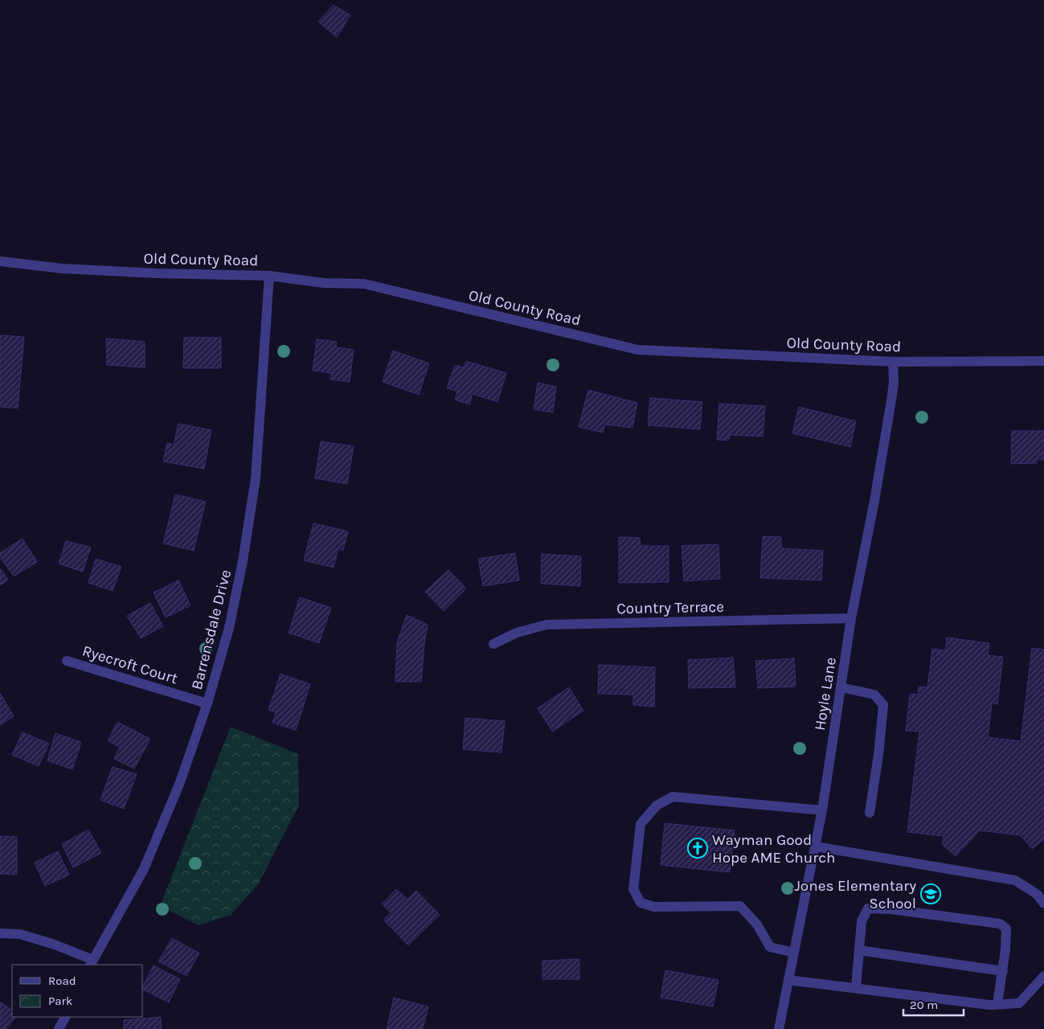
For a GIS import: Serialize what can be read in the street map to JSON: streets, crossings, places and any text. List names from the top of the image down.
{
  "streets": {
    "street": [
      "Old County Road",
      "Country Terrace",
      "Barrensdale Drive",
      "Ryecroft Court",
      "Hoyle Lane"
    ]
  },
  "crossings": [
    ["Old County Road", "Barrensdale Drive"],
    ["Old County Road", "Hoyle Lane"],
    ["Country Terrace", "Hoyle Lane"],
    ["Barrensdale Drive", "Ryecroft Court"]
  ],
  "places": {
    "church": ["Wayman Good Hope AME Church"],
    "school or university": ["Jones Elementary School"]
  },
  "legend": ["Road", "Park"],
  "scale_bar": "20 m"
}
